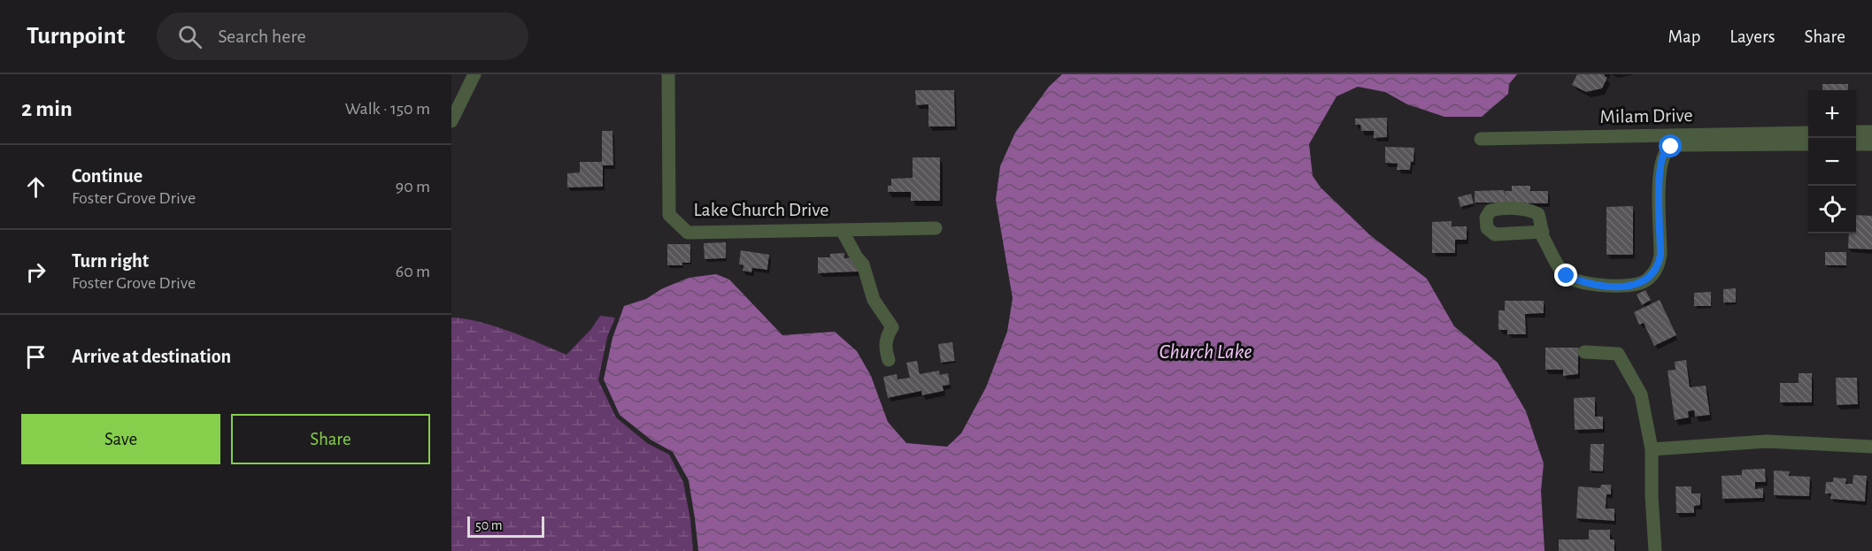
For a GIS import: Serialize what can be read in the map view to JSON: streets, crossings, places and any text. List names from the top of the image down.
{
  "streets": {
    "street": ["Milam Drive", "Lake Church Drive"]
  },
  "water": ["Church Lake"],
  "scale_bar": "50 m",
  "page": {
    "header": "Turnpoint",
    "search": "Search here",
    "nav": ["Map", "Layers", "Share"],
    "heading": ["2 min", "Walk · 150 m"],
    "map_buttons": ["+", "−"],
    "list": [
      ["Continue", "Foster Grove Drive", "90 m"],
      ["Turn right", "Foster Grove Drive", "60 m"],
      "Arrive at destination"
    ],
    "buttons": ["Save", "Share"],
    "scale": "50 m"
  }
}
